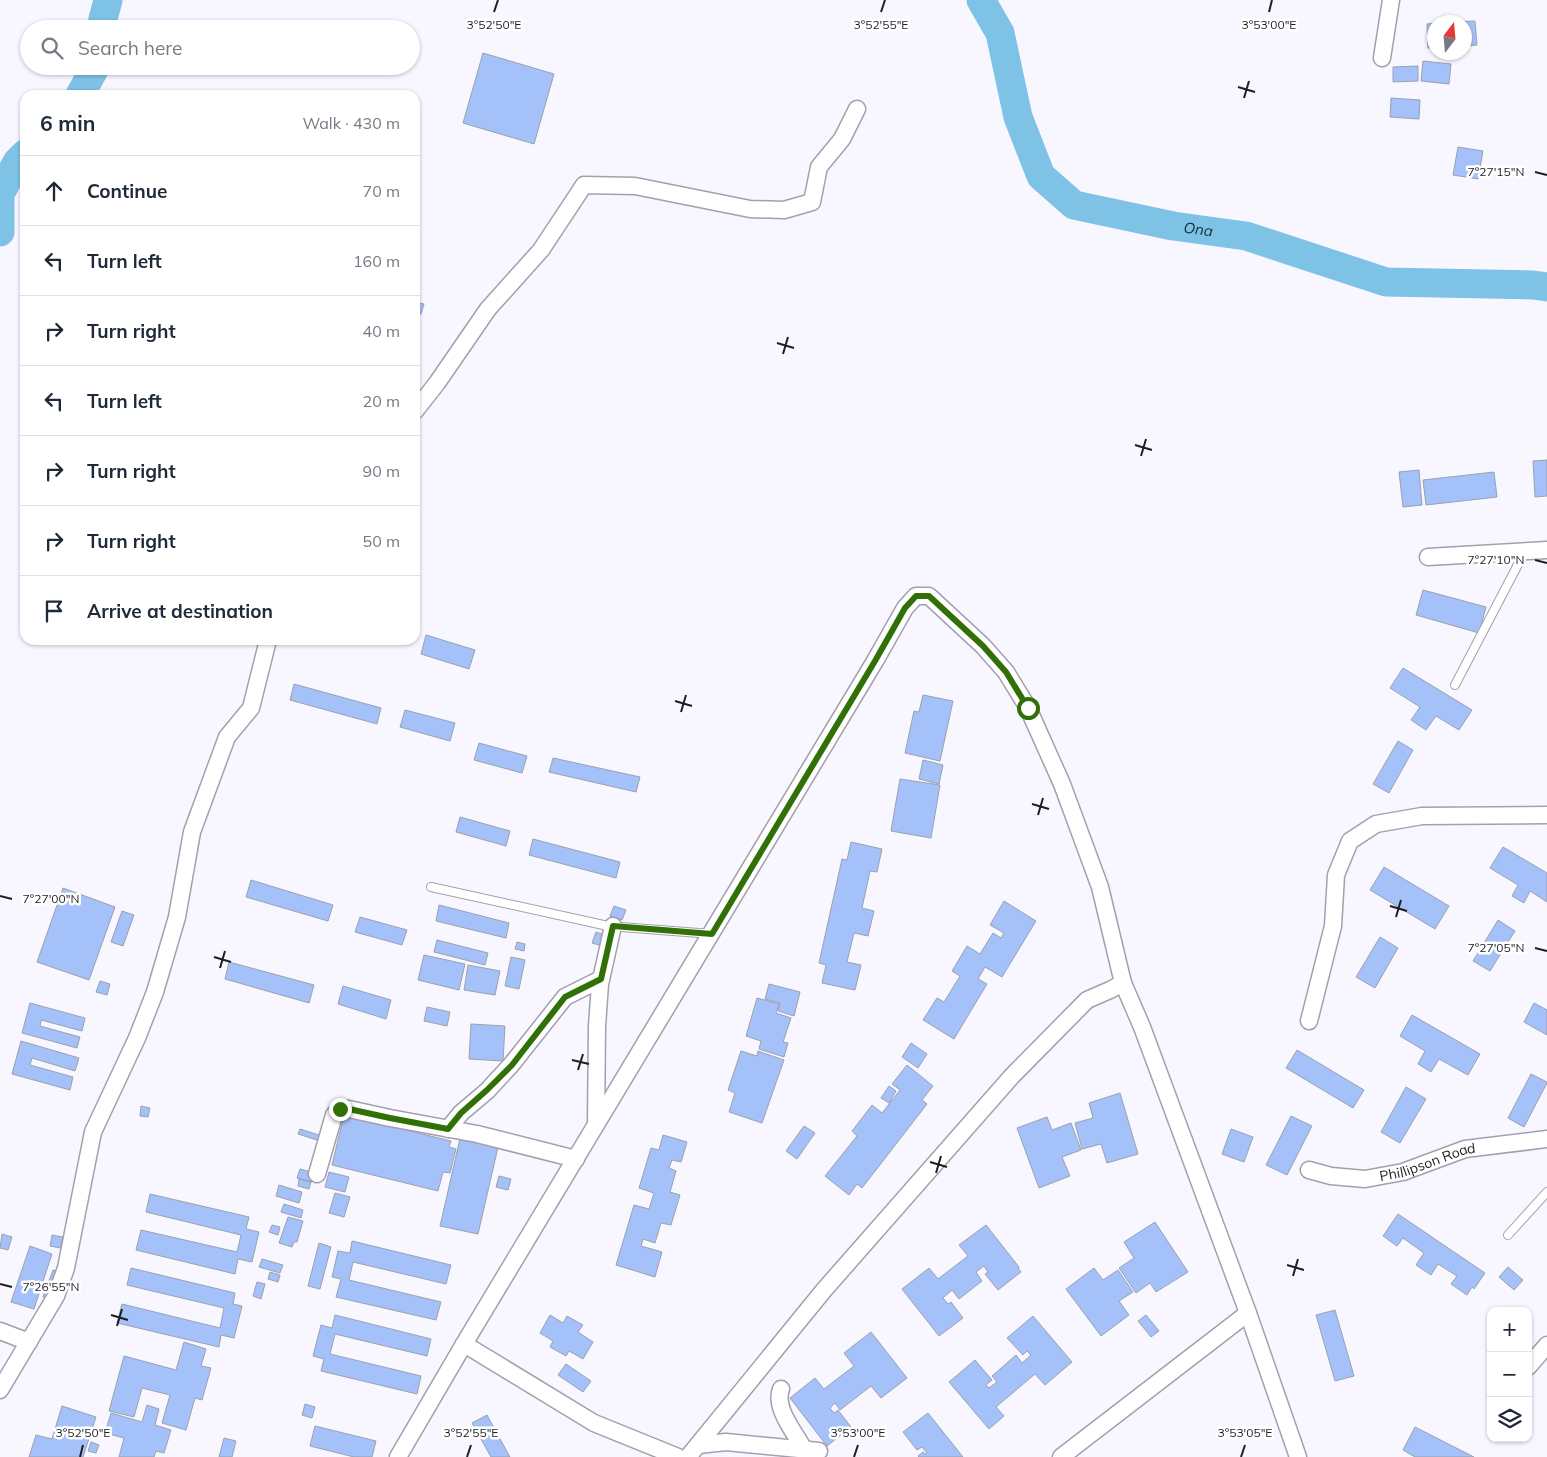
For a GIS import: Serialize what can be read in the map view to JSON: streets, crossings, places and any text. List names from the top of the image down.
{
  "streets": {
    "street": ["Phillipson Road"]
  },
  "water": ["Ona"],
  "north": "top",
  "page": {
    "search": "Search here",
    "heading": ["6 min", "Walk · 430 m"],
    "list": [
      ["Continue", "70 m"],
      ["Turn left", "160 m"],
      ["Turn right", "40 m"],
      ["Turn left", "20 m"],
      ["Turn right", "90 m"],
      ["Turn right", "50 m"],
      "Arrive at destination"
    ],
    "map_buttons": ["+", "−"]
  },
  "coordinates": [
    "3°52'50\"E",
    "3°52'55\"E",
    "3°53'00\"E",
    "7°27'15\"N",
    "7°27'10\"N",
    "7°27'00\"N",
    "7°27'05\"N",
    "7°26'55\"N",
    "3°53'05\"E"
  ]
}
